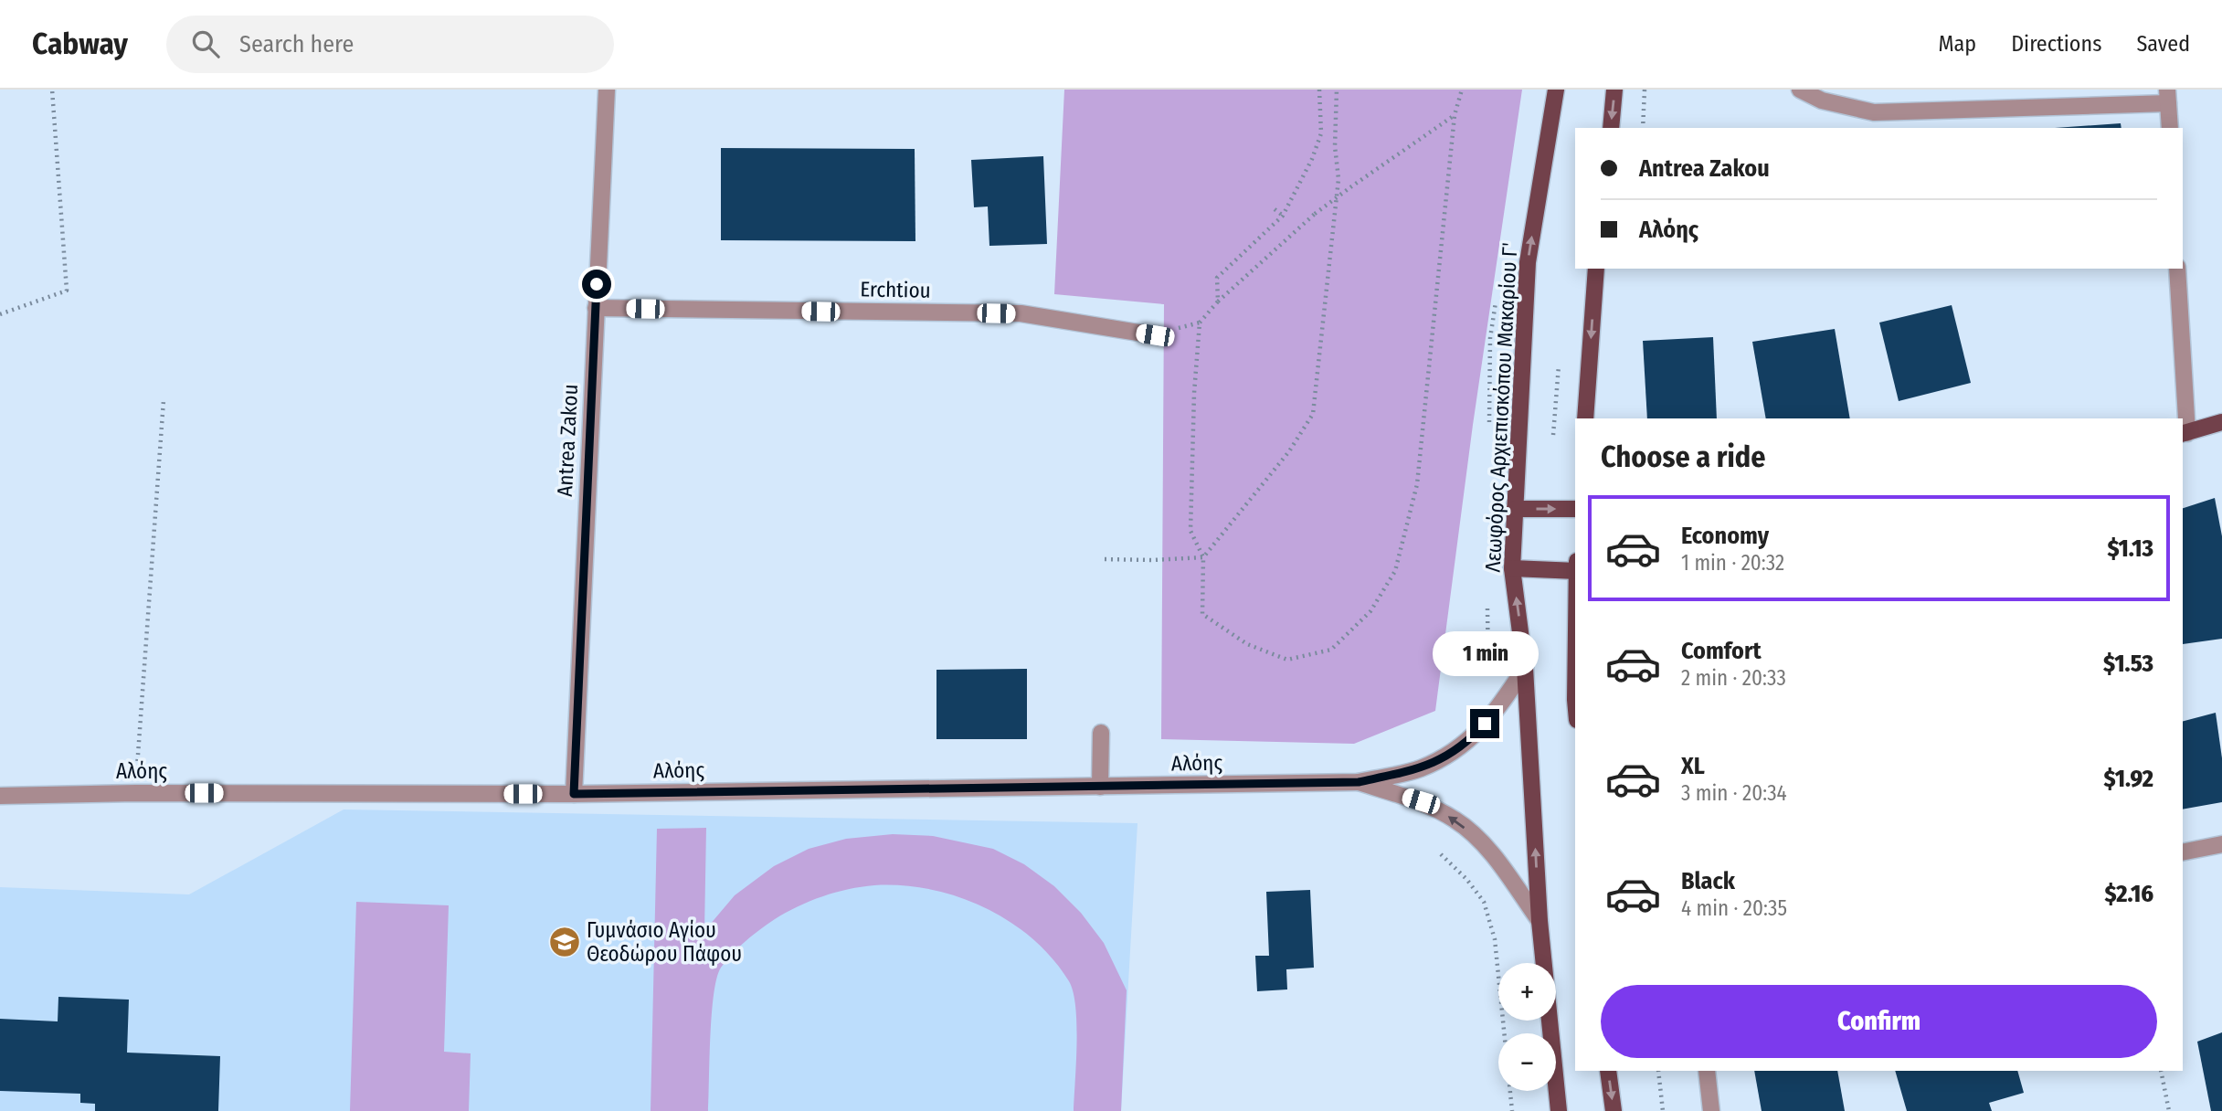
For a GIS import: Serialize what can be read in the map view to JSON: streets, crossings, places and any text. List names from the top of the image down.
{
  "streets": {
    "main road": ["Λεωφόρος Αρχιεπισκόπου Μακαρίου Γ'"],
    "street": ["Erchtiou", "Antrea Zakou", "Αλόης"]
  },
  "crossings": [
    ["Erchtiou", "Antrea Zakou"],
    ["Λεωφόρος Αρχιεπισκόπου Μακαρίου Γ'", "Αλόης"],
    ["Antrea Zakou", "Αλόης"]
  ],
  "one_way": ["Λεωφόρος Αρχιεπισκόπου Μακαρίου Γ'"],
  "places": {
    "school or university": ["Γυμνάσιο Αγίου Θεοδώρου Πάφου"]
  },
  "page": {
    "header": "Cabway",
    "search": "Search here",
    "nav": ["Map", "Directions", "Saved"],
    "banner": ["Antrea Zakou", "Αλόης"],
    "heading": "Choose a ride",
    "list": [
      {
        "name": "Economy",
        "note": "1 min · 20:32",
        "value": "$1.13"
      },
      {
        "name": "Comfort",
        "note": "2 min · 20:33",
        "value": "$1.53"
      },
      {
        "name": "XL",
        "note": "3 min · 20:34",
        "value": "$1.92"
      },
      {
        "name": "Black",
        "note": "4 min · 20:35",
        "value": "$2.16"
      }
    ],
    "bubble": "1 min",
    "map_buttons": ["+", "−"],
    "buttons": "Confirm"
  }
}
